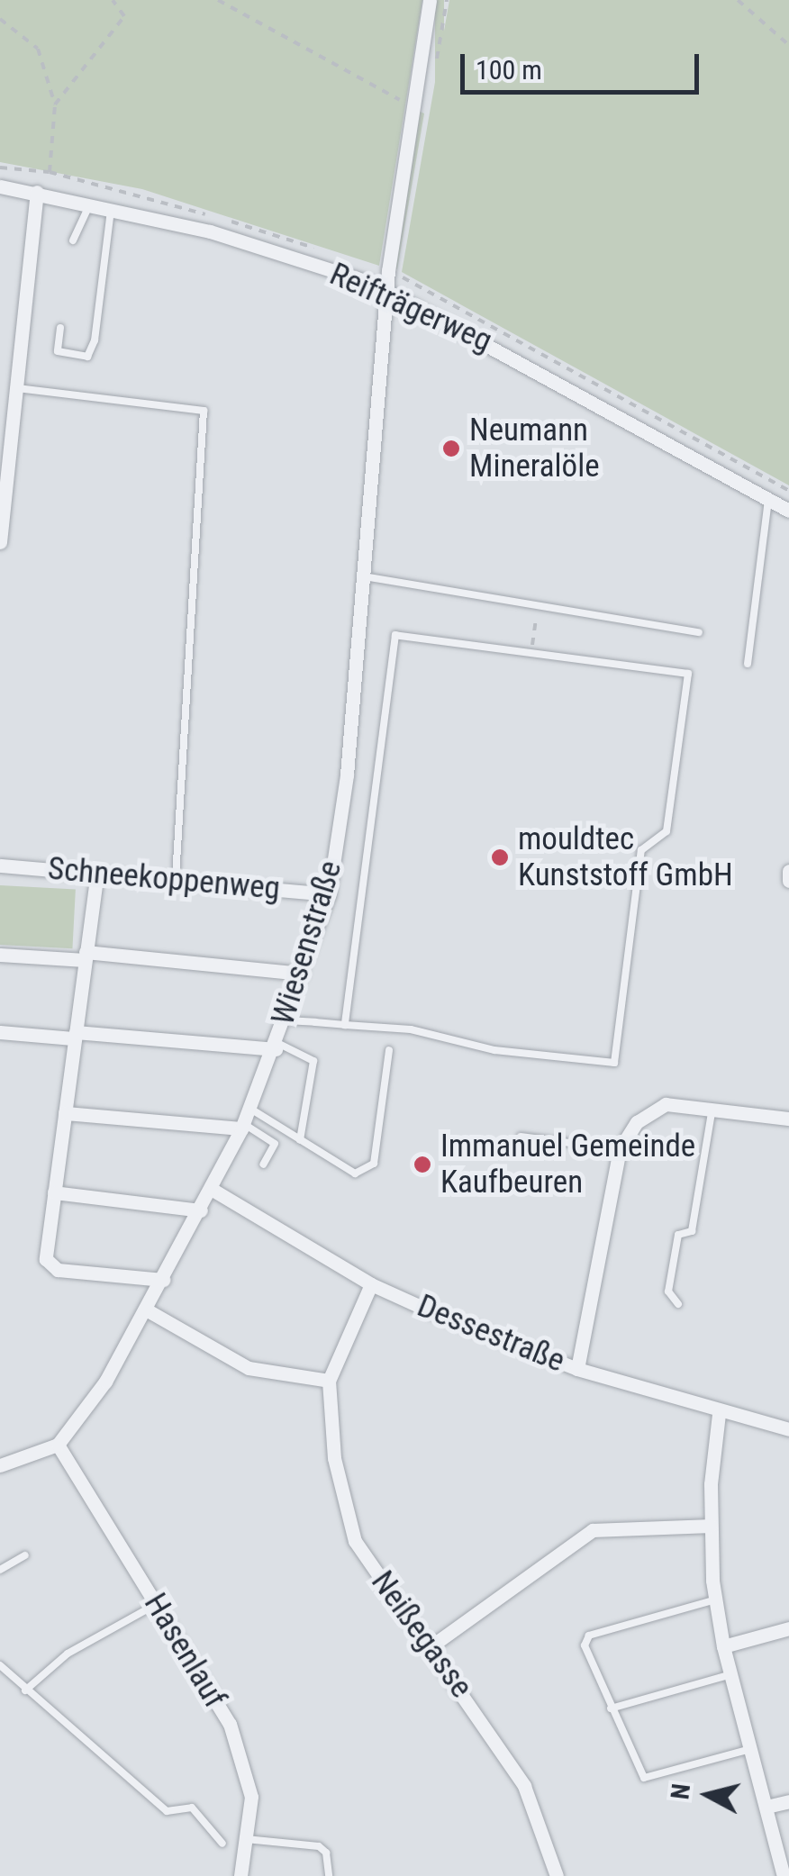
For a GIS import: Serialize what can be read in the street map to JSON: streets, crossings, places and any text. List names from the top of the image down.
{
  "streets": {
    "street": [
      "Reifträgerweg",
      "Schneekoppenweg",
      "Wiesenstraße",
      "Dessestraße",
      "Neißegasse",
      "Hasenlauf"
    ]
  },
  "crossings": [
    ["Reifträgerweg", "Wiesenstraße"],
    ["Schneekoppenweg", "Wiesenstraße"],
    ["Wiesenstraße", "Dessestraße"],
    ["Wiesenstraße", "Hasenlauf"],
    ["Dessestraße", "Neißegasse"]
  ],
  "places": ["Neumann Mineralöle", "mouldtec Kunststoff GmbH", "Immanuel Gemeinde Kaufbeuren"],
  "scale_bar": "100 m",
  "north": "left"
}
